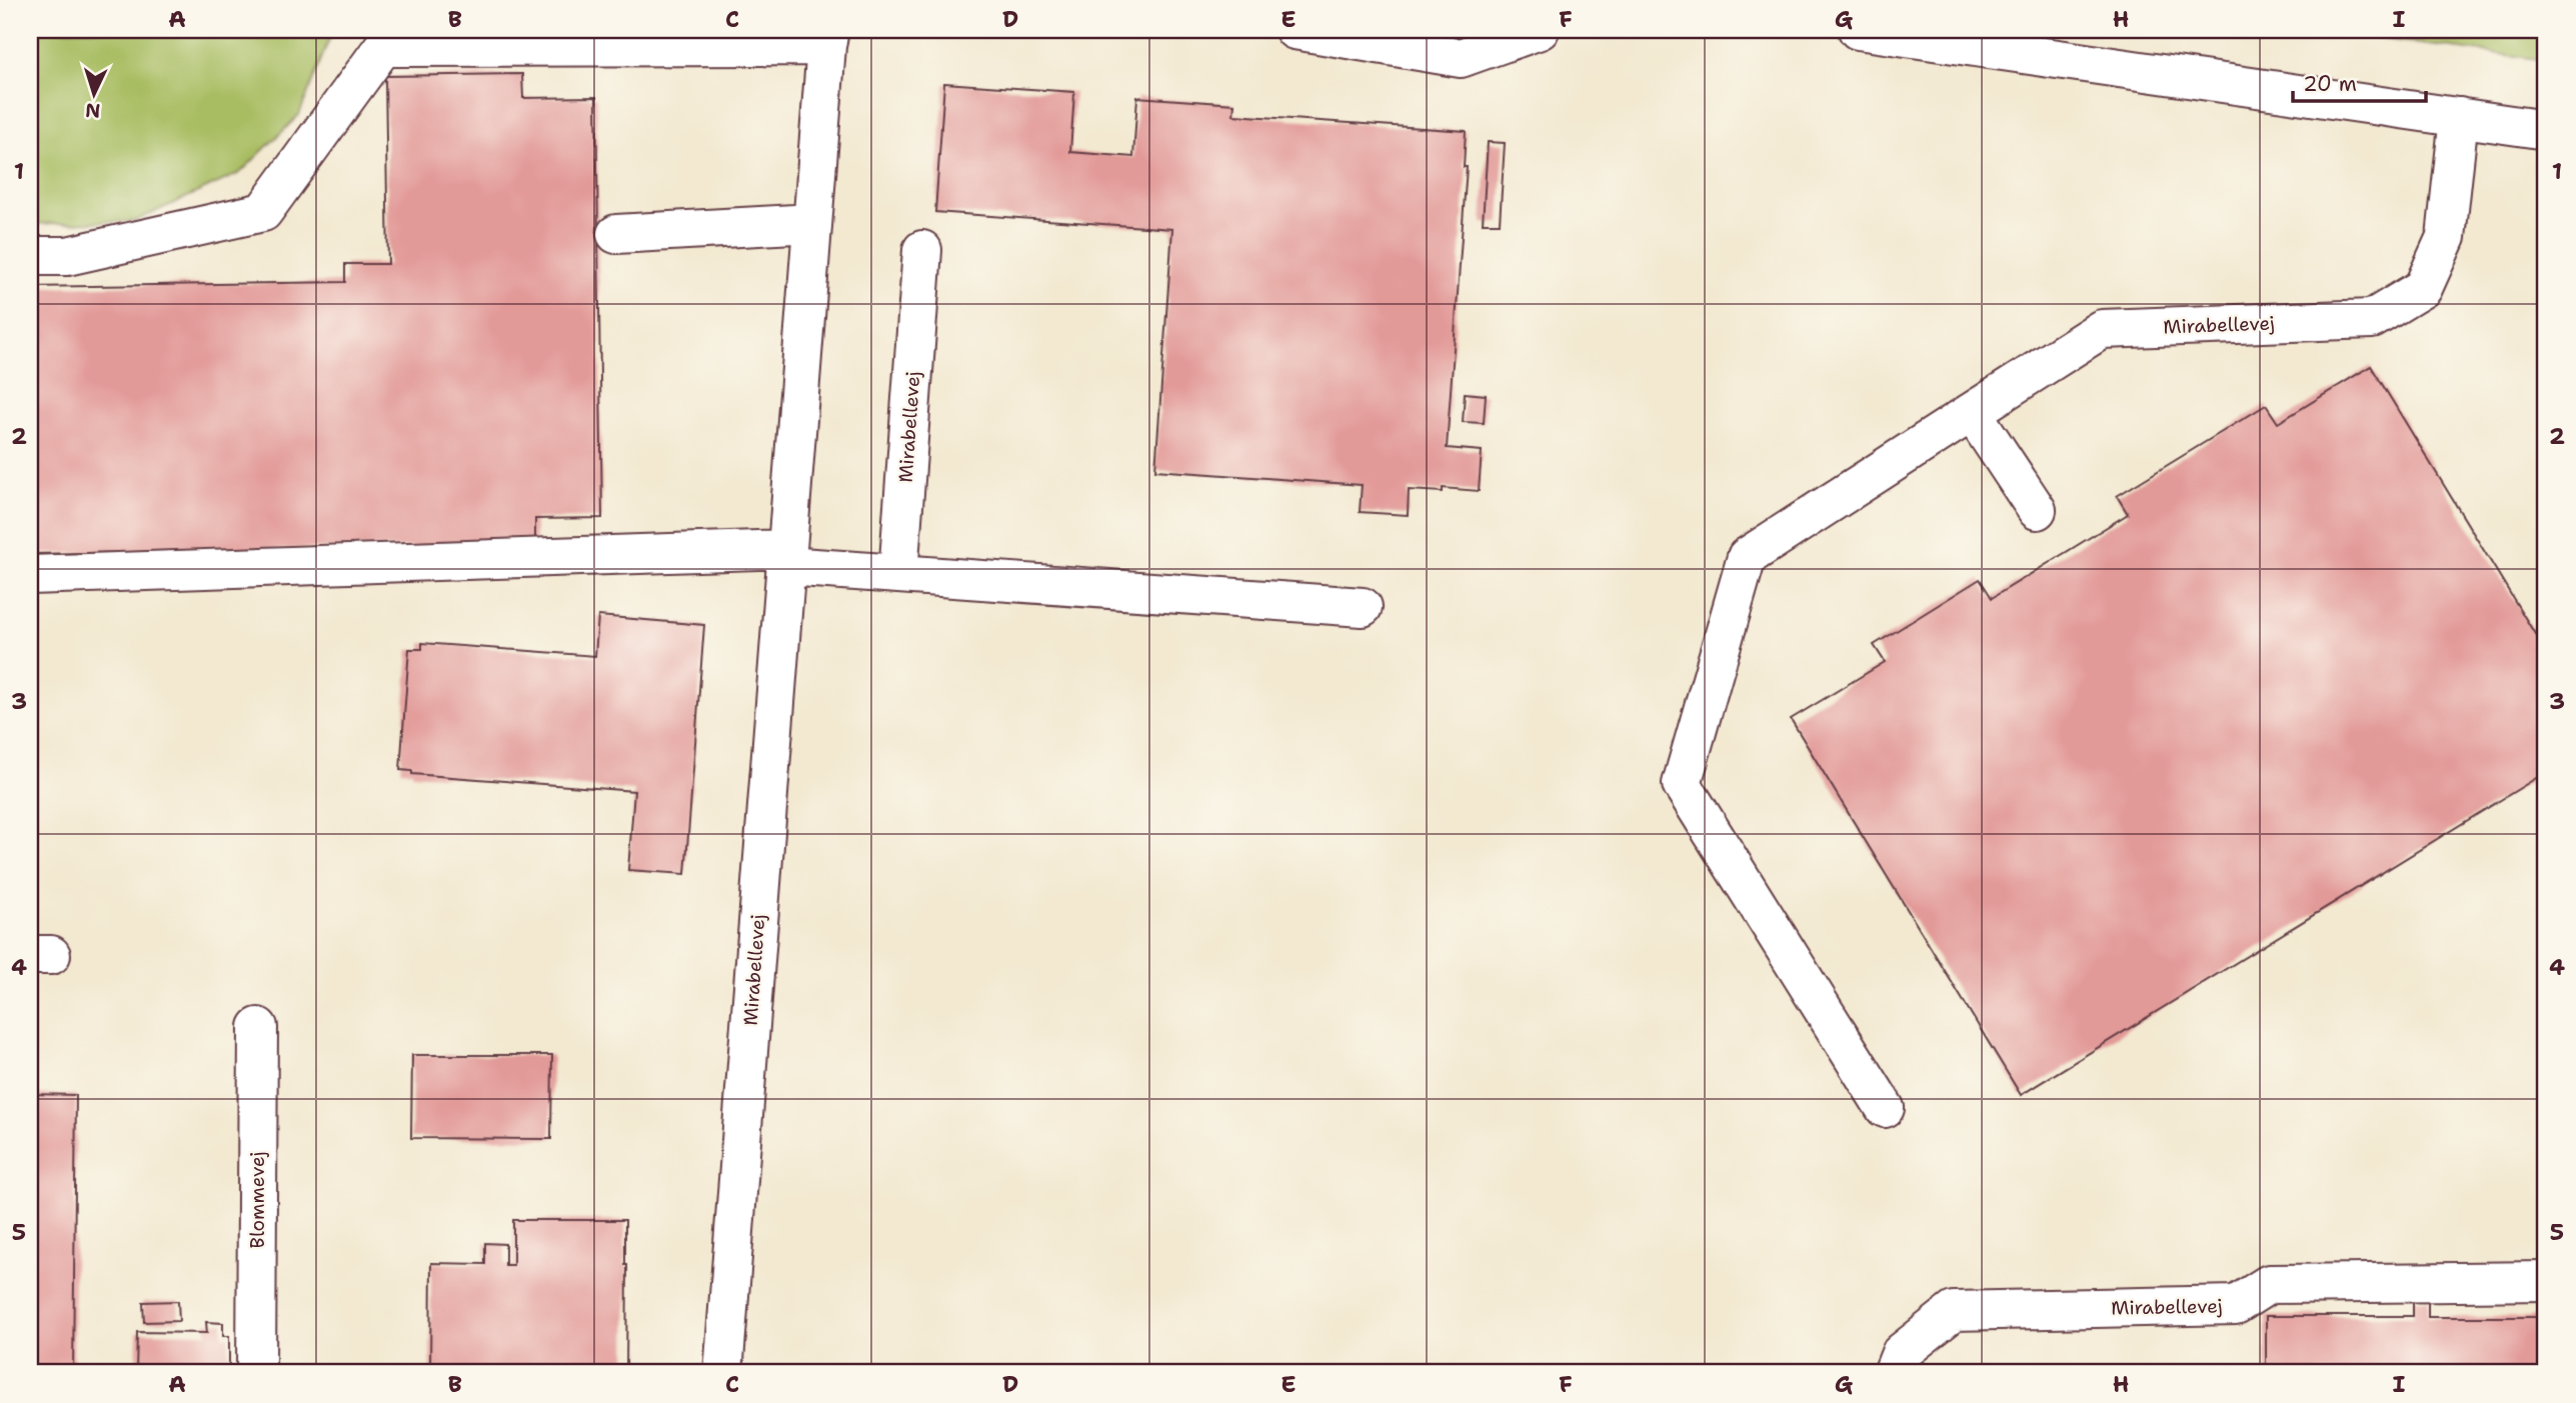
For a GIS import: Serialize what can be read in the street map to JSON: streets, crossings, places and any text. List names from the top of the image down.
{
  "streets": {
    "street": ["Mirabellevej", "Blommevej"]
  },
  "scale_bar": "20 m",
  "north": "bottom",
  "grid": {
    "columns": [
      "A",
      "B",
      "C",
      "D",
      "E",
      "F",
      "G",
      "H",
      "I"
    ],
    "rows": [
      "1",
      "2",
      "3",
      "4",
      "5"
    ]
  }
}
